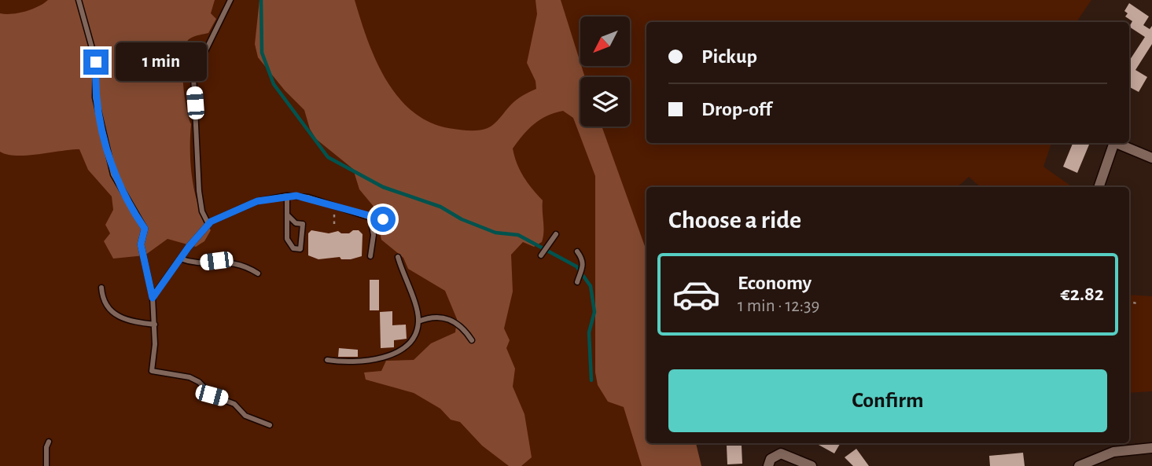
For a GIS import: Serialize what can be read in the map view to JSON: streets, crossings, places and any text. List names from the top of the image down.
{
  "north": "bottom left",
  "page": {
    "banner": ["Pickup", "Drop-off"],
    "bubble": "1 min",
    "heading": "Choose a ride",
    "list": [
      {
        "name": "Economy",
        "note": "1 min · 12:39",
        "value": "€2.82"
      }
    ],
    "buttons": "Confirm"
  }
}
